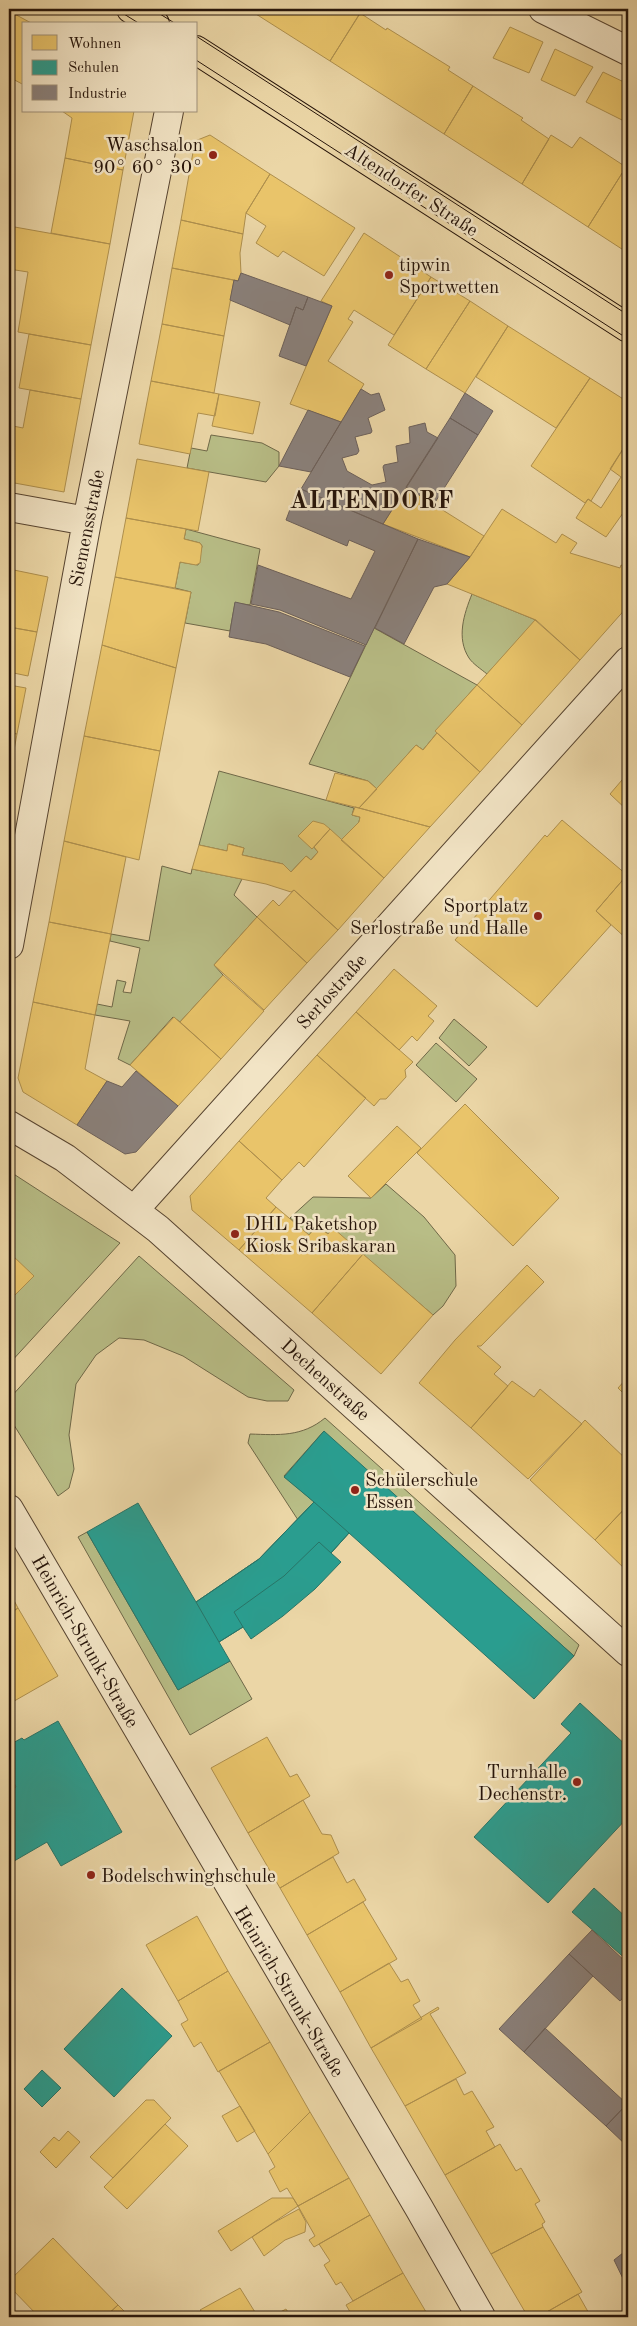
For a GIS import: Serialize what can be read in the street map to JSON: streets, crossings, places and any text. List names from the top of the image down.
{
  "streets": {
    "main road": ["Altendorfer Straße"],
    "street": [
      "Siemensstraße",
      "Serlostraße",
      "Dechenstraße",
      "Heinrich-Strunk-Straße"
    ]
  },
  "crossings": [
    ["Serlostraße", "Dechenstraße"]
  ],
  "districts": ["ALTENDORF"],
  "places": [
    "Waschsalon 90° 60° 30°",
    "tipwin Sportwetten",
    "Sportplatz Serlostraße und Halle",
    "DHL Paketshop Kiosk Sribaskaran",
    "Schülerschule Essen",
    "Turnhalle Dechenstr.",
    "Bodelschwinghschule"
  ],
  "legend": ["Wohnen", "Schulen", "Industrie"]
}
